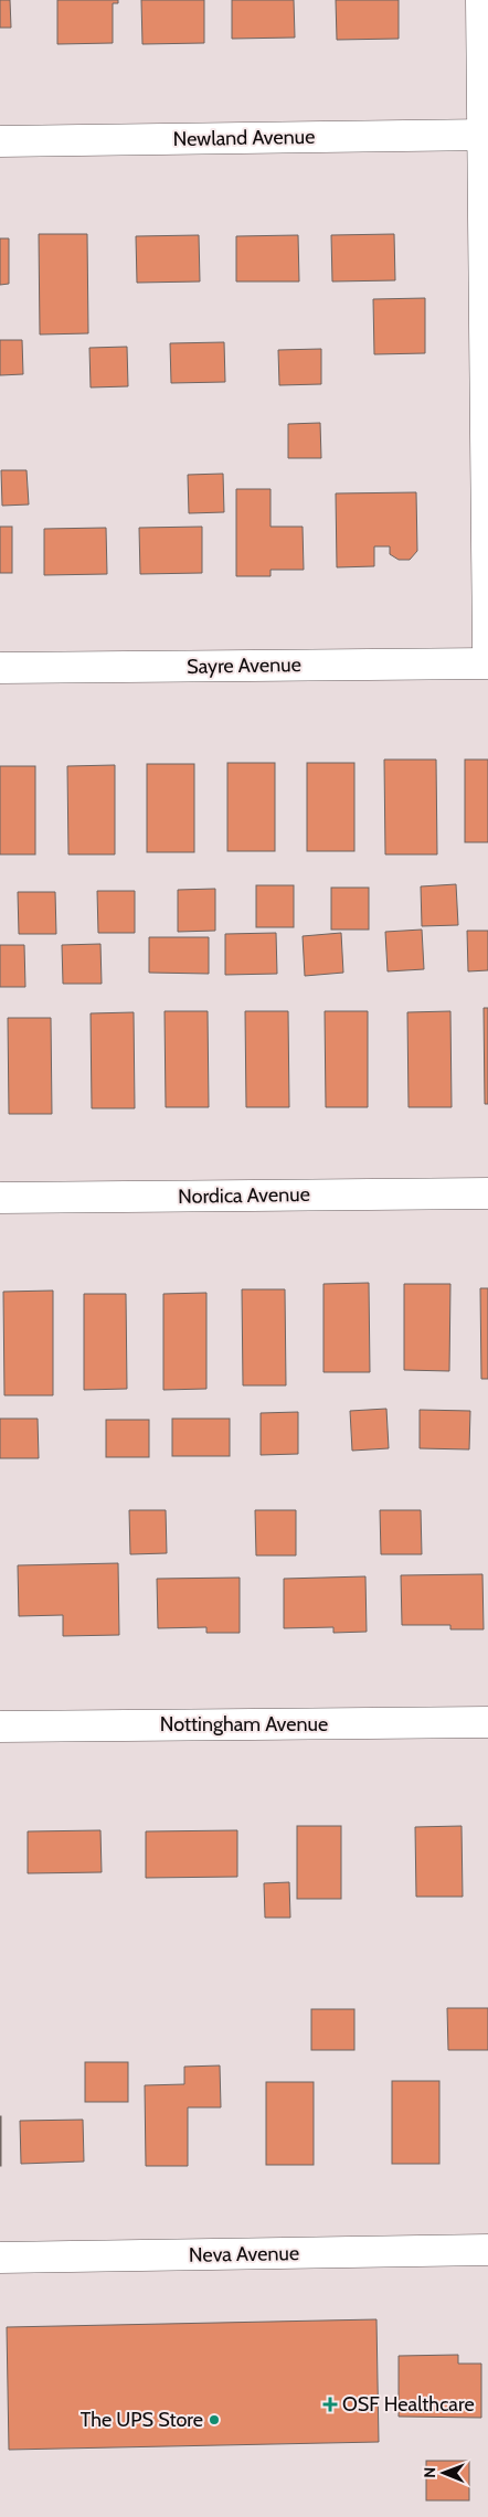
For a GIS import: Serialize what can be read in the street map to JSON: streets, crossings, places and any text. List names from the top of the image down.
{
  "streets": {
    "street": [
      "Newland Avenue",
      "Sayre Avenue",
      "Nordica Avenue",
      "Nottingham Avenue",
      "Neva Avenue"
    ]
  },
  "places": {
    "health": ["OSF Healthcare"],
    "other": ["The UPS Store"]
  },
  "north": "left"
}
